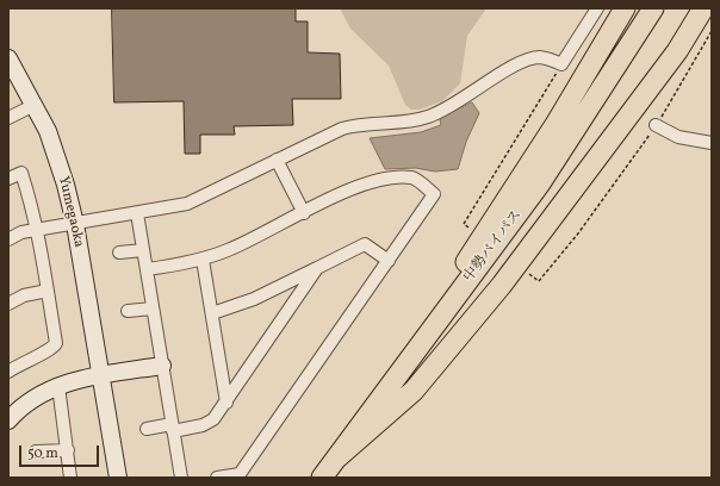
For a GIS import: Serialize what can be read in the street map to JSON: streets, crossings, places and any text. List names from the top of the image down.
{
  "streets": {
    "highway": ["中勢バイパス"],
    "street": ["Yumegaoka"]
  },
  "scale_bar": "50 m"
}
